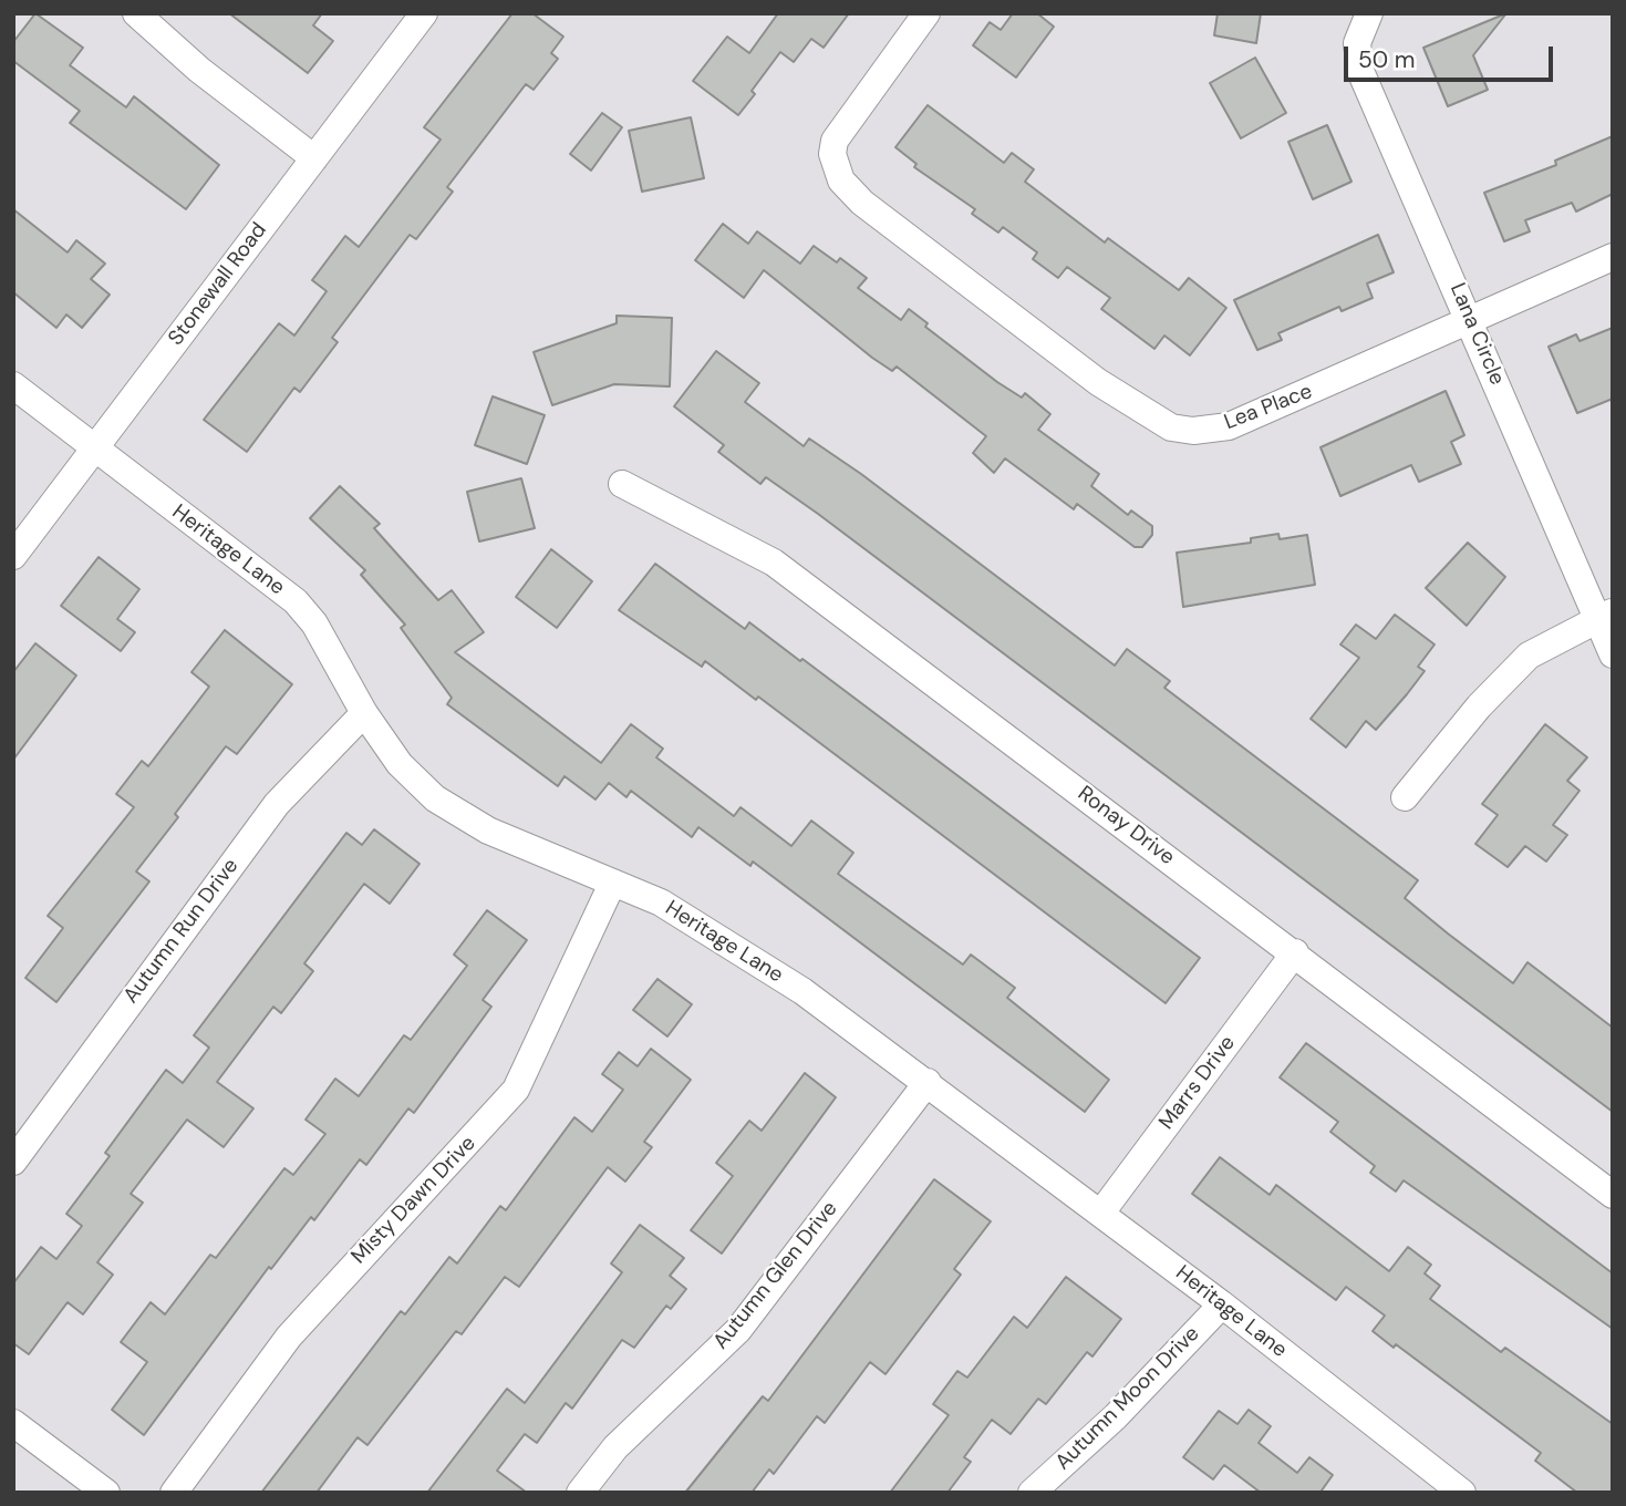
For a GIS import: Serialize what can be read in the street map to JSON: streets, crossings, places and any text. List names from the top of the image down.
{
  "streets": {
    "street": [
      "Stonewall Road",
      "Lana Circle",
      "Lea Place",
      "Heritage Lane",
      "Ronay Drive",
      "Autumn Run Drive",
      "Marrs Drive",
      "Misty Dawn Drive",
      "Autumn Glen Drive",
      "Autumn Moon Drive"
    ]
  },
  "crossings": [
    ["Stonewall Road", "Heritage Lane"],
    ["Lana Circle", "Lea Place"],
    ["Heritage Lane", "Autumn Run Drive"],
    ["Heritage Lane", "Marrs Drive"],
    ["Heritage Lane", "Misty Dawn Drive"],
    ["Heritage Lane", "Autumn Glen Drive"],
    ["Heritage Lane", "Autumn Moon Drive"],
    ["Ronay Drive", "Marrs Drive"]
  ],
  "scale_bar": "50 m"
}
